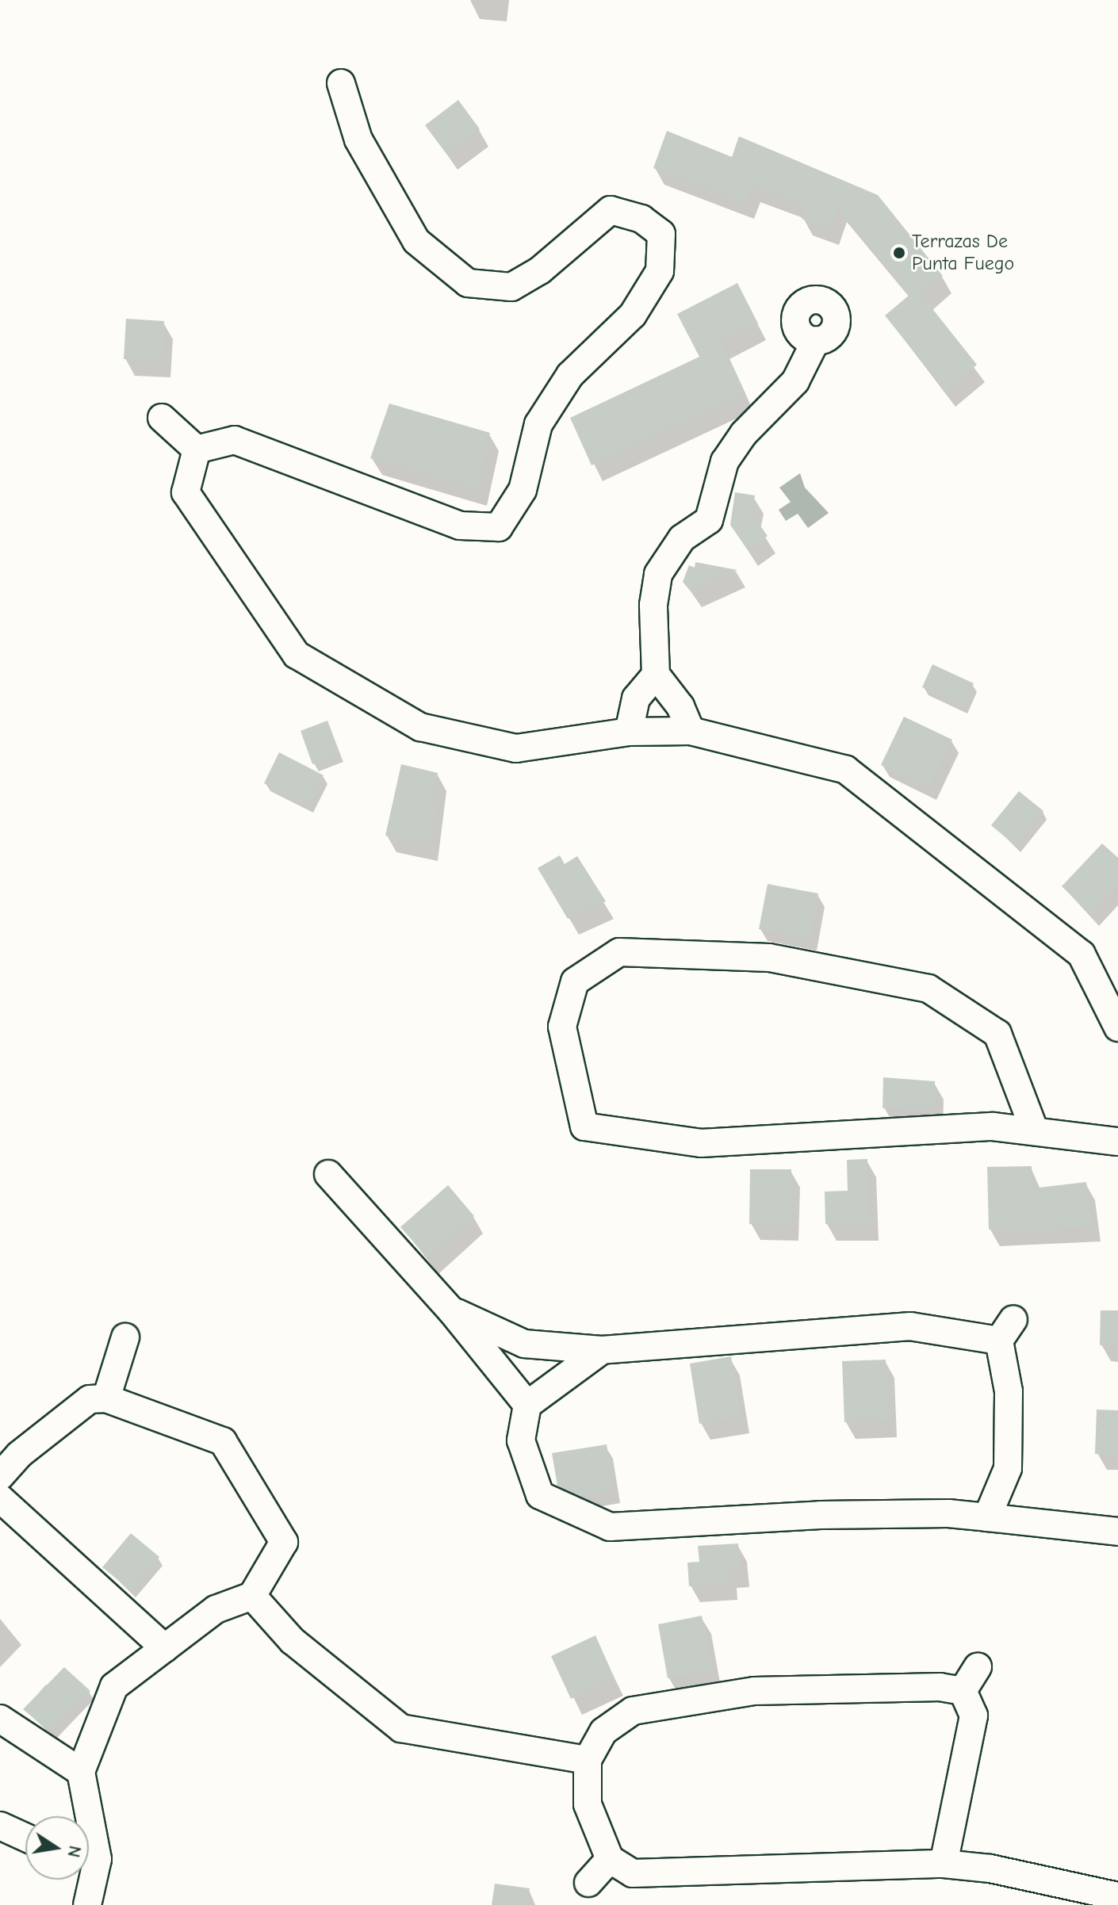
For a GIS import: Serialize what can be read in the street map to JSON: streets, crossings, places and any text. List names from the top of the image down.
{
  "places": ["Terrazas De Punta Fuego"],
  "north": "right"
}
